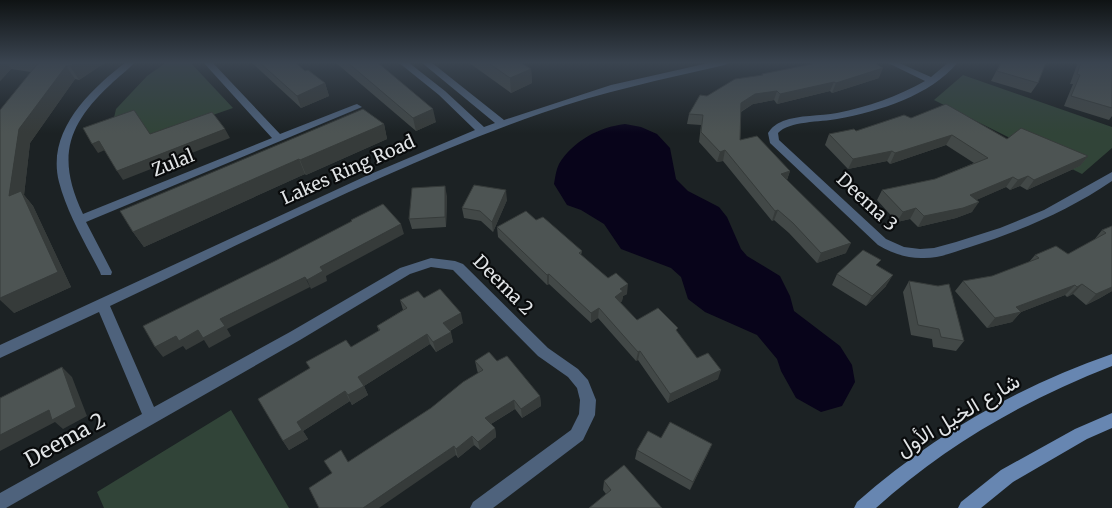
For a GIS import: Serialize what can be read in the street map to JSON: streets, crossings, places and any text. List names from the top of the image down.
{
  "streets": {
    "main road": ["شارع الخيل الأول"],
    "street": [
      "Zulal",
      "Lakes Ring Road",
      "Deema 3",
      "Deema 2"
    ]
  }
}
